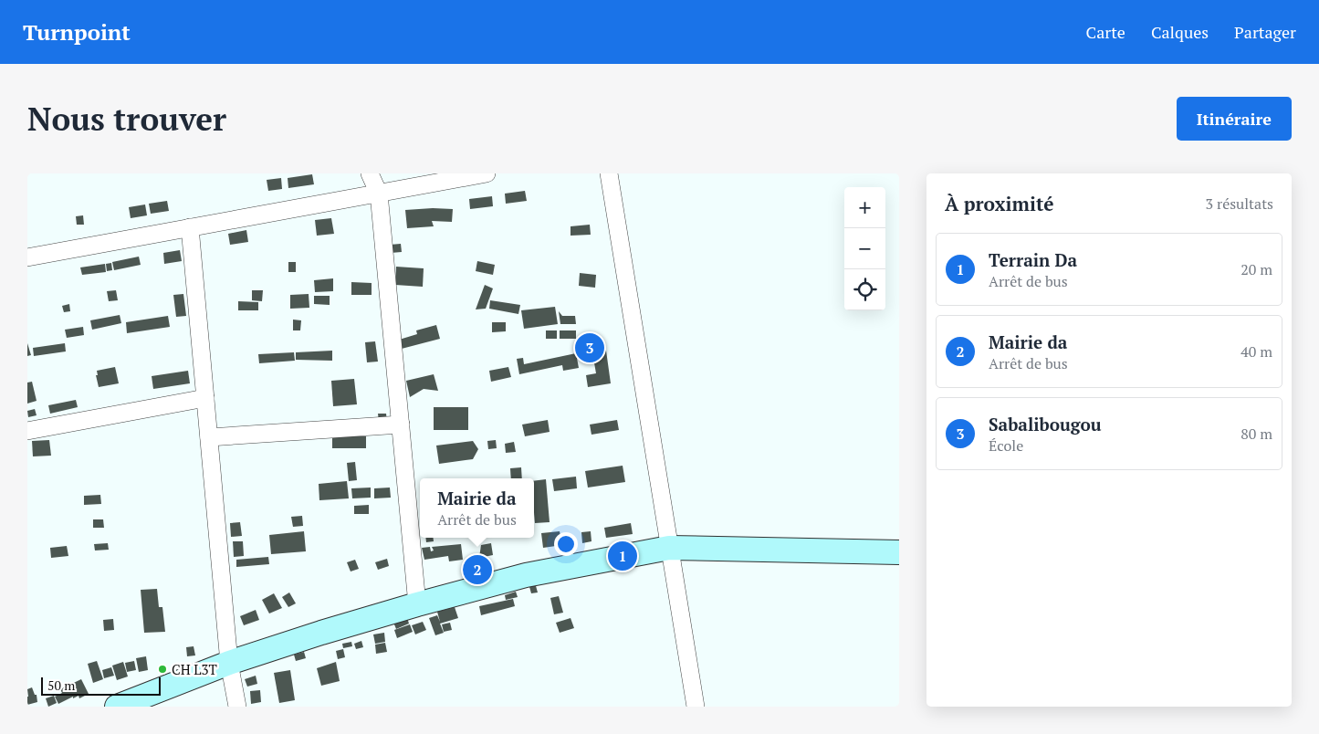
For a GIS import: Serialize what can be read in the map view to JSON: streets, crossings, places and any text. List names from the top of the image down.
{
  "places": ["CH L3T"],
  "scale_bar": "50 m",
  "page": {
    "header": "Turnpoint",
    "nav": ["Carte", "Calques", "Partager"],
    "buttons": "Itinéraire",
    "title": "Nous trouver",
    "heading": ["À proximité", "3 résultats"],
    "map_buttons": ["+", "−"],
    "list": [
      {
        "mark": "1",
        "name": "Terrain Da",
        "note": "Arrêt de bus",
        "value": "20 m"
      },
      {
        "mark": "2",
        "name": "Mairie da",
        "note": "Arrêt de bus",
        "value": "40 m"
      },
      {
        "mark": "3",
        "name": "Sabalibougou",
        "note": "École",
        "value": "80 m"
      }
    ],
    "pins": ["3", "1", "2"],
    "popup": ["Mairie da", "Arrêt de bus"],
    "scale": "50 m"
  }
}
